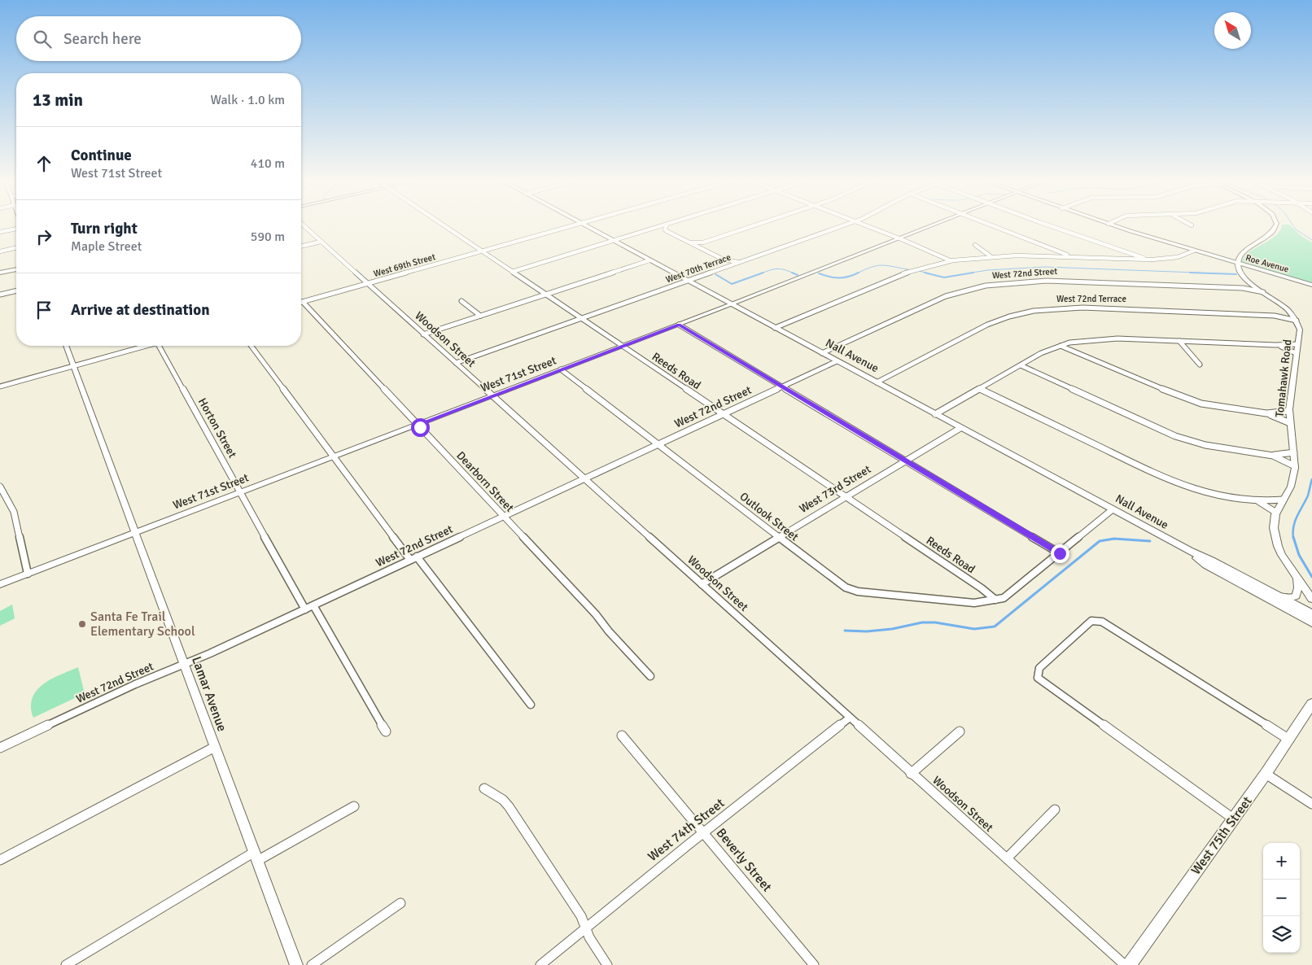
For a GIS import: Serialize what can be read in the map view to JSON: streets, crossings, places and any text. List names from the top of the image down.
{
  "streets": {
    "main road": ["Roe Avenue", "Nall Avenue", "West 75th Street"],
    "street": [
      "West 69th Street",
      "West 70th Terrace",
      "West 72nd Street",
      "West 72nd Terrace",
      "Woodson Street",
      "Reeds Road",
      "West 71st Street",
      "Tomahawk Road",
      "Horton Street",
      "Dearborn Street",
      "West 73rd Street",
      "Outlook Street",
      "Lamar Avenue",
      "West 74th Street",
      "Beverly Street"
    ]
  },
  "crossings": [
    ["West 69th Street", "Woodson Street"],
    ["West 69th Street", "Reeds Road"],
    ["West 69th Street", "Dearborn Street"],
    ["West 70th Terrace", "Woodson Street"],
    ["West 70th Terrace", "Nall Avenue"],
    ["West 70th Terrace", "Reeds Road"],
    ["West 72nd Street", "Woodson Street"],
    ["West 72nd Street", "Nall Avenue"],
    ["West 72nd Street", "Reeds Road"],
    ["West 72nd Street", "Horton Street"],
    ["West 72nd Street", "Dearborn Street"],
    ["West 72nd Street", "Outlook Street"],
    ["West 72nd Street", "Lamar Avenue"],
    ["West 72nd Terrace", "Nall Avenue"],
    ["West 72nd Terrace", "Tomahawk Road"],
    ["Woodson Street", "West 71st Street"],
    ["Woodson Street", "West 73rd Street"],
    ["Woodson Street", "West 74th Street"],
    ["Nall Avenue", "West 71st Street"],
    ["Nall Avenue", "West 73rd Street"],
    ["Reeds Road", "West 71st Street"],
    ["Reeds Road", "West 73rd Street"],
    ["Reeds Road", "Outlook Street"],
    ["West 71st Street", "Horton Street"],
    ["West 71st Street", "Dearborn Street"],
    ["West 71st Street", "Outlook Street"],
    ["West 71st Street", "Lamar Avenue"],
    ["West 73rd Street", "Outlook Street"],
    ["West 74th Street", "Beverly Street"]
  ],
  "places": ["Santa Fe Trail Elementary School"],
  "north": "top left",
  "page": {
    "search": "Search here",
    "heading": ["13 min", "Walk · 1.0 km"],
    "list": [
      ["Continue", "West 71st Street", "410 m"],
      ["Turn right", "Maple Street", "590 m"],
      "Arrive at destination"
    ],
    "map_buttons": ["+", "−"]
  }
}
